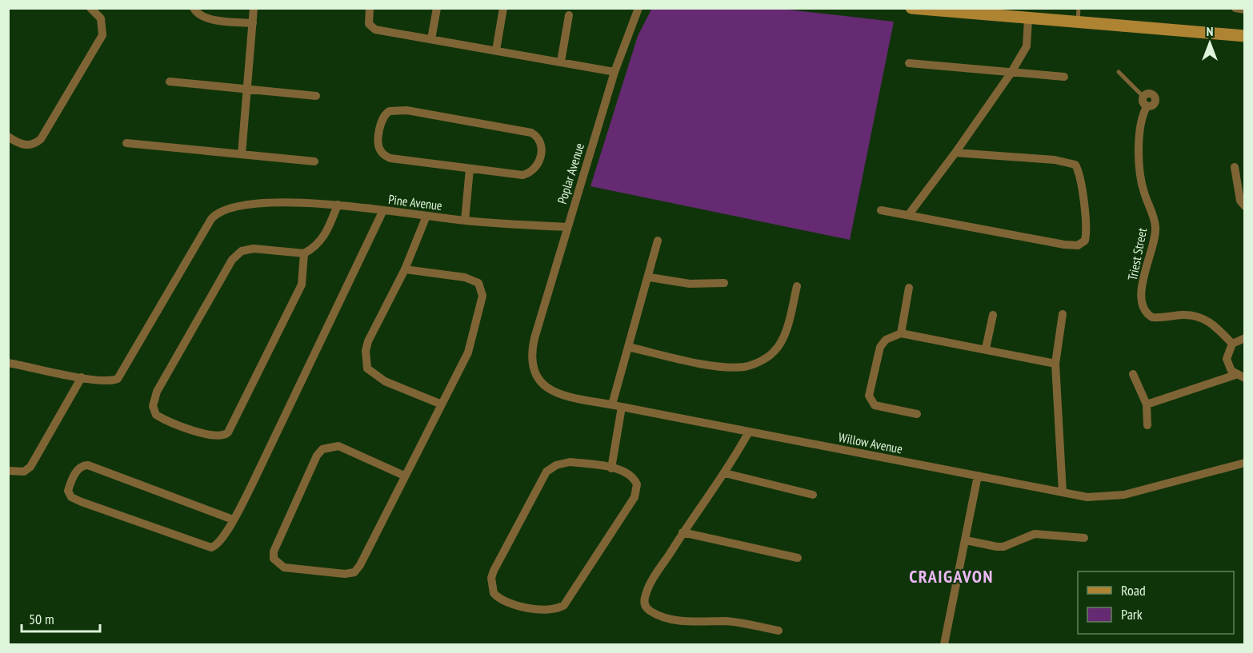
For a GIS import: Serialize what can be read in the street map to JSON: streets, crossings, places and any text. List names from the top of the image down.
{
  "streets": {
    "street": [
      "Poplar Avenue",
      "Pine Avenue",
      "Triest Street",
      "Willow Avenue"
    ]
  },
  "crossings": [
    ["Poplar Avenue", "Pine Avenue"],
    ["Poplar Avenue", "Willow Avenue"]
  ],
  "districts": ["CRAIGAVON"],
  "legend": ["Road", "Park"],
  "scale_bar": "50 m",
  "north": "top"
}
